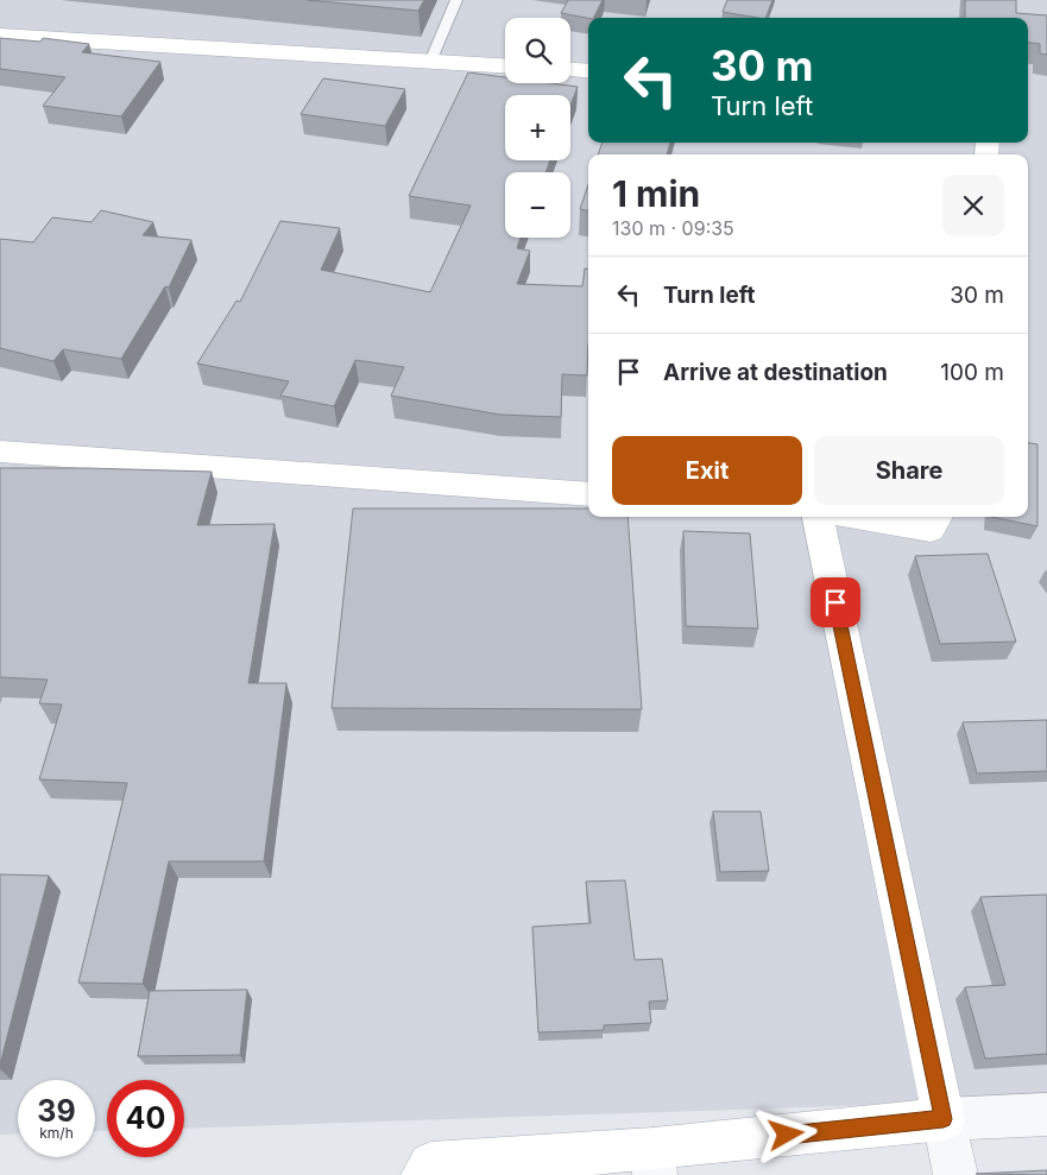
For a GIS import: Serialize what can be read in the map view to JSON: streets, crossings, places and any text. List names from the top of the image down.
{
  "page": {
    "map_buttons": ["+", "−"],
    "turn": ["30 m", "Turn left"],
    "heading": ["1 min", "130 m · 09:35"],
    "list": [
      {
        "name": "Turn left",
        "value": "30 m"
      },
      {
        "name": "Arrive at destination",
        "value": "100 m"
      }
    ],
    "buttons": ["Exit", "Share"],
    "speed": "39 km/h",
    "limit": "40"
  }
}
